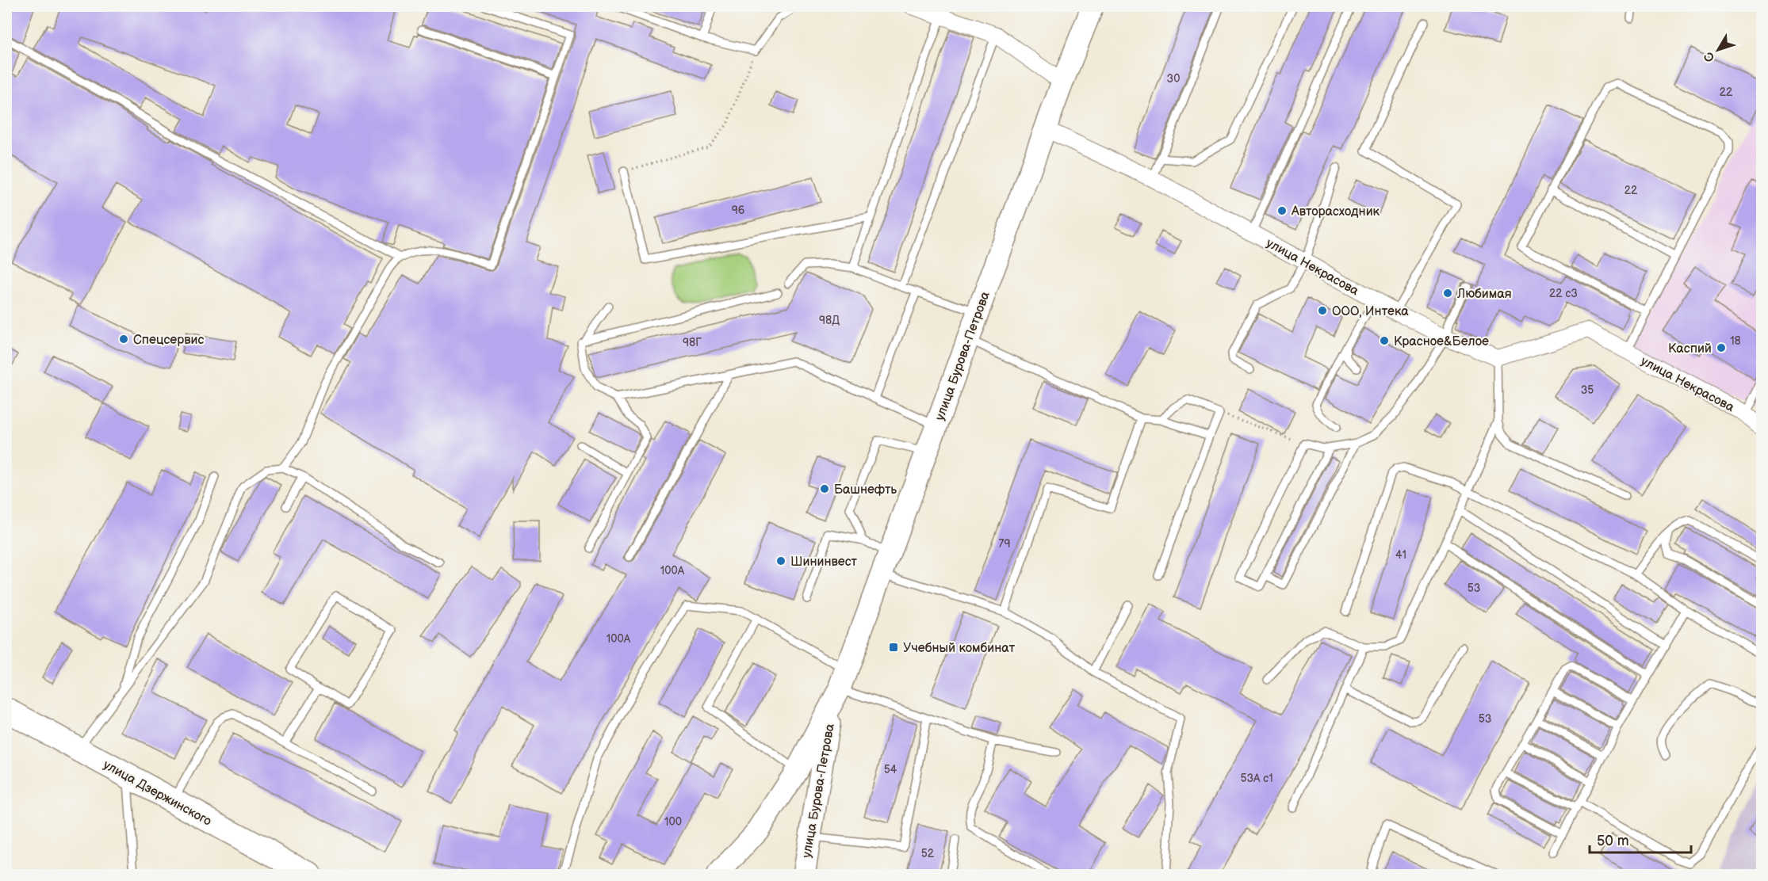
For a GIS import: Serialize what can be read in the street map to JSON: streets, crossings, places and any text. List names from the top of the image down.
{
  "streets": {
    "main road": ["улица Бурова-Петрова", "улица Дзержинского"],
    "street": ["улица Некрасова"]
  },
  "crossings": [
    ["улица Некрасова", "улица Бурова-Петрова"]
  ],
  "places": {
    "other": [
      "Авторасходник",
      "Любимая",
      "ООО, Интека",
      "Спецсервис",
      "Красное&Белое",
      "Каспий",
      "Башнефть",
      "Шининвест"
    ],
    "transit": ["Учебный комбинат"]
  },
  "house_numbers": [
    "30",
    "22",
    "22",
    "96",
    "22 с3",
    "98Д",
    "18",
    "98Г",
    "35",
    "79",
    "41",
    "100А",
    "53",
    "100А",
    "53",
    "54",
    "53А с1",
    "100",
    "52"
  ],
  "scale_bar": "50 m",
  "north": "bottom left"
}
